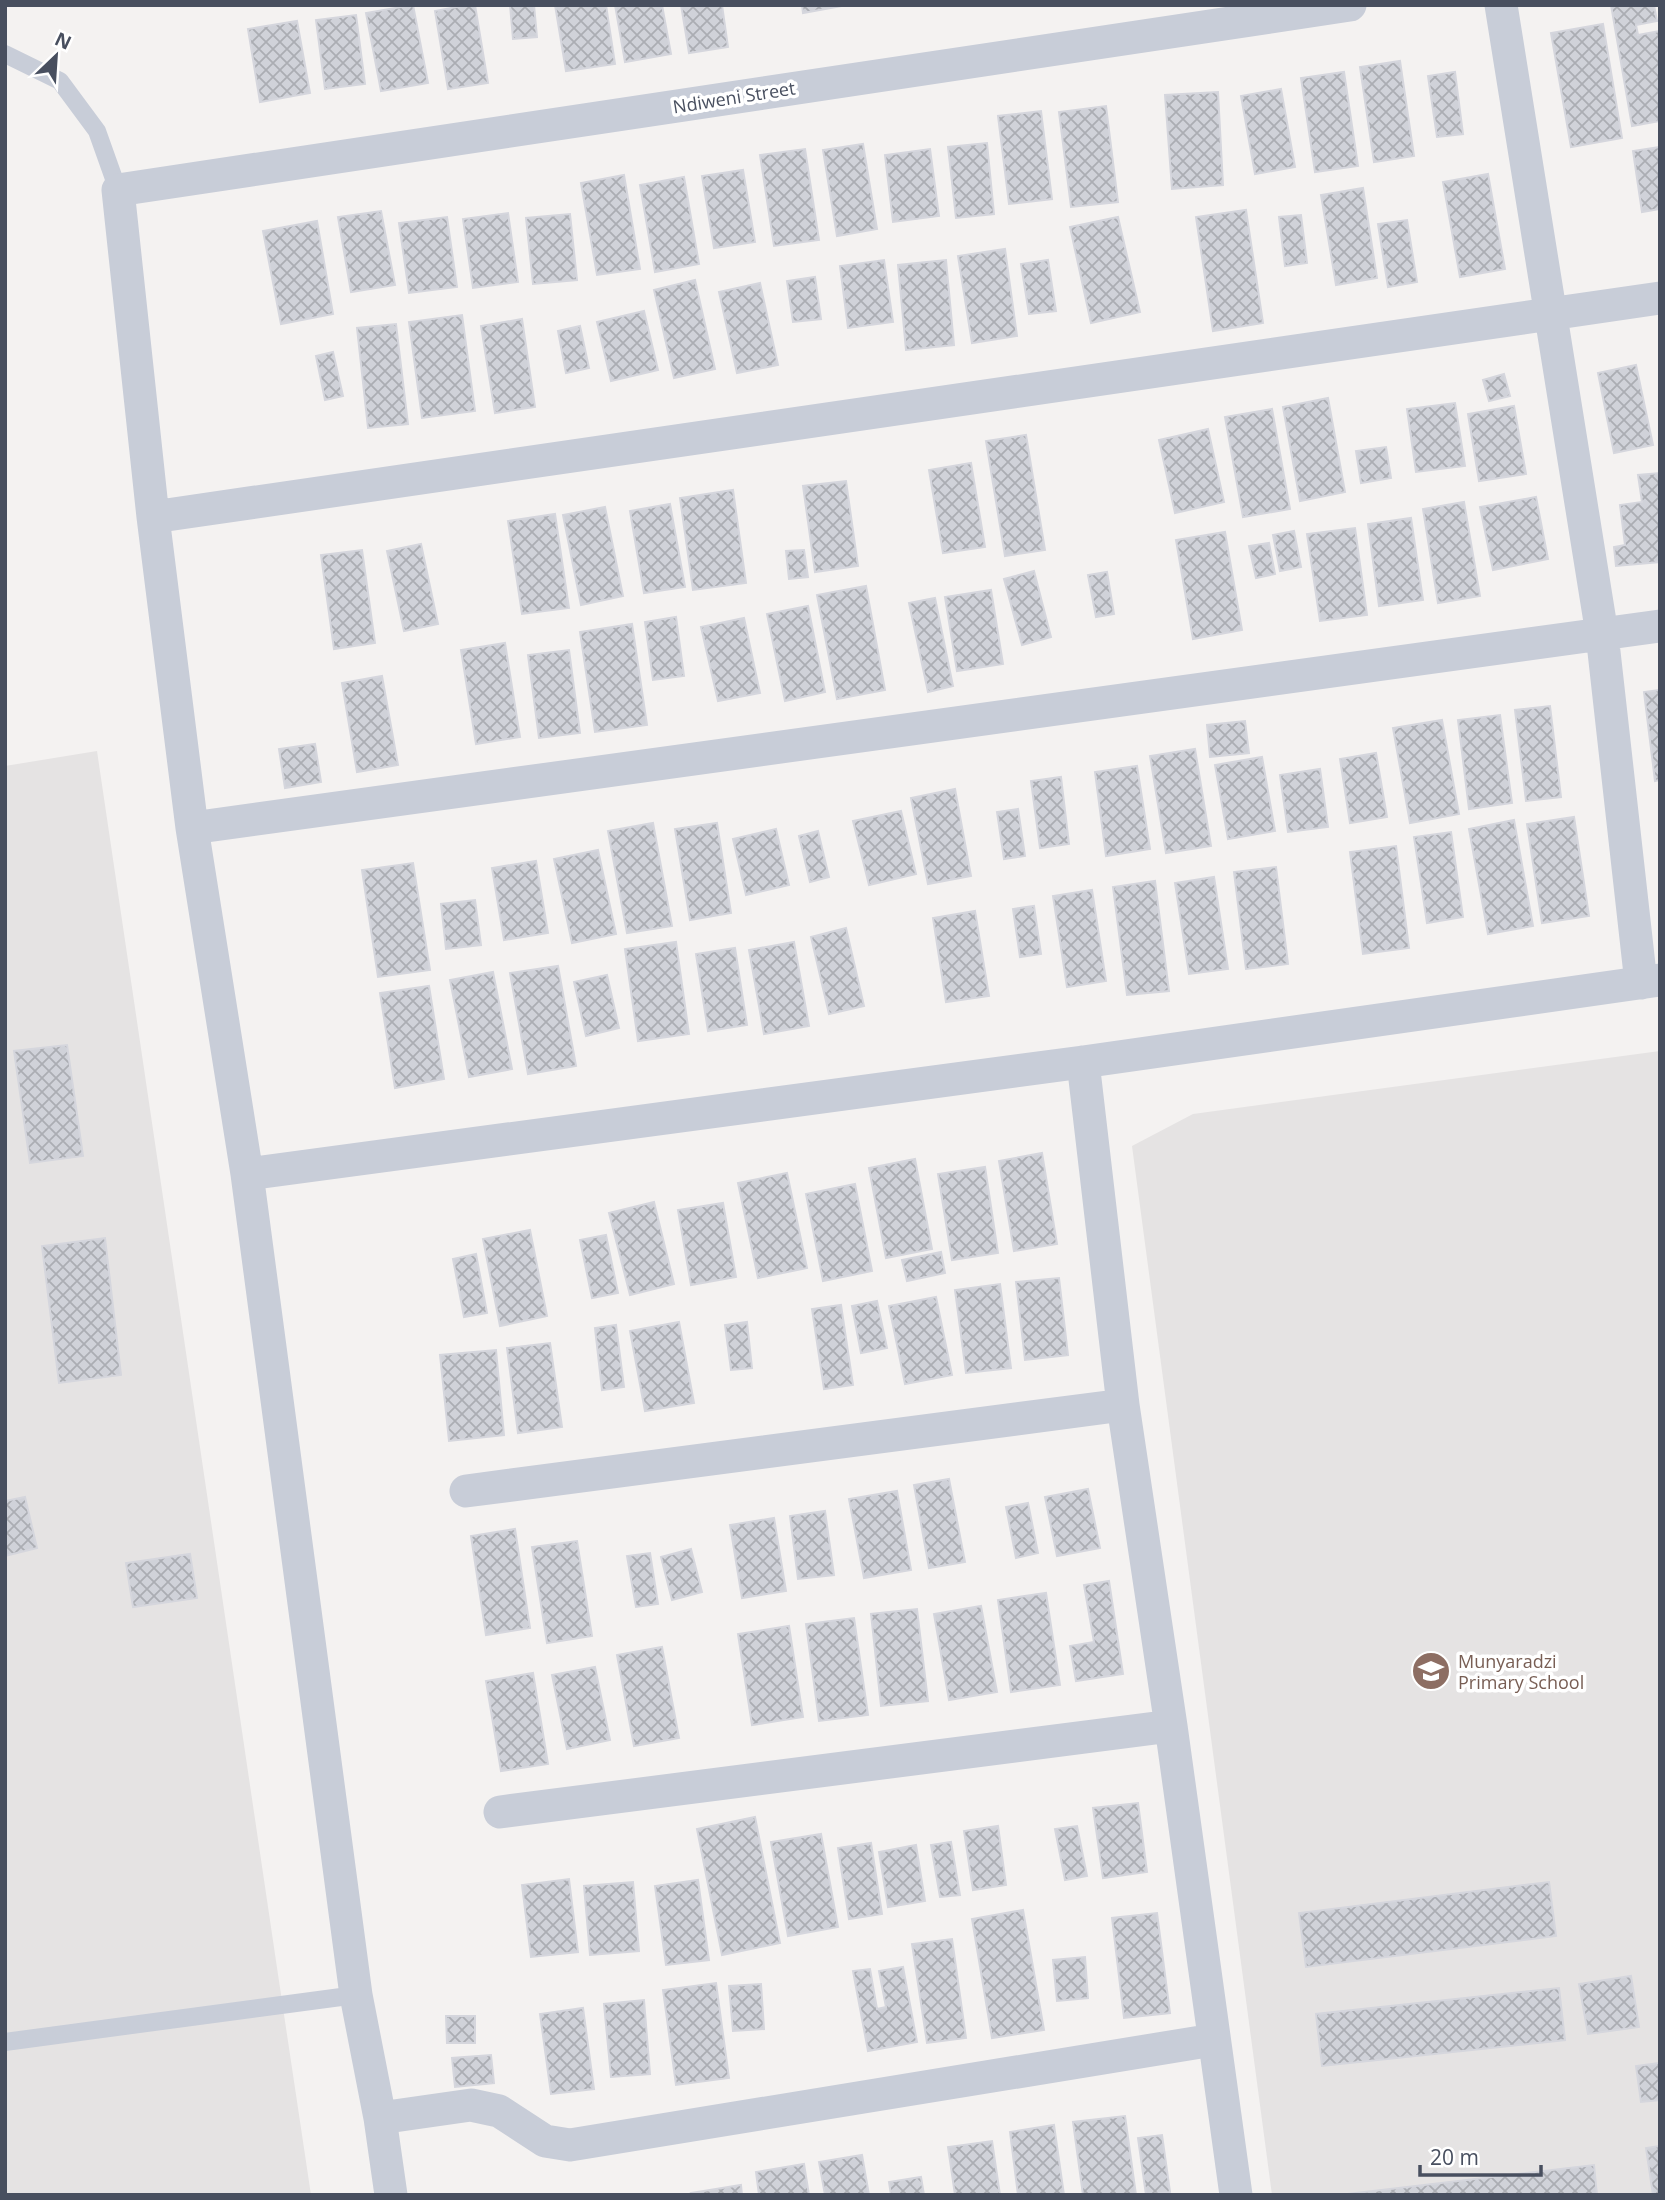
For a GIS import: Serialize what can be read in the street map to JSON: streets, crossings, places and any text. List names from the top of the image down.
{
  "streets": {
    "street": ["Ndiweni Street"]
  },
  "places": {
    "school or university": ["Munyaradzi Primary School"]
  },
  "scale_bar": "20 m",
  "north": "top right"
}
